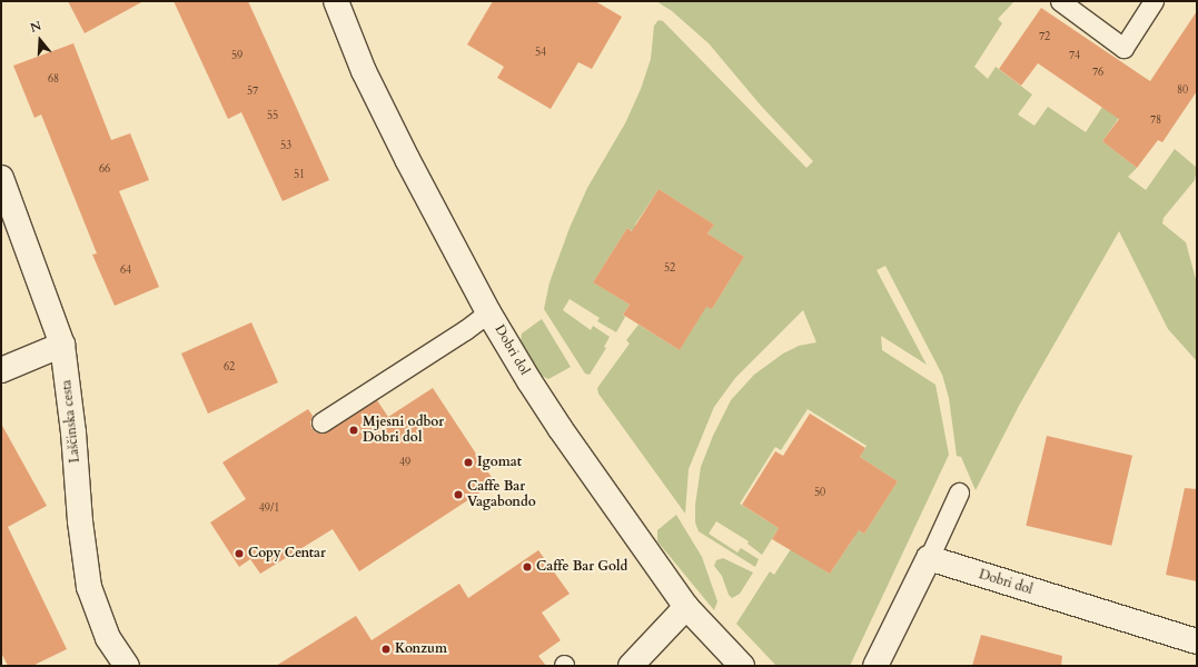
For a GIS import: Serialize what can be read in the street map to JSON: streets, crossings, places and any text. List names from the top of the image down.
{
  "streets": {
    "street": ["Dobri dol", "Laščinska cesta"]
  },
  "places": [
    "Mjesni odbor Dobri dol",
    "Igomat",
    "Caffe Bar Vagabondo",
    "Copy Centar",
    "Caffe Bar Gold",
    "Konzum"
  ],
  "house_numbers": [
    "72",
    "54",
    "59",
    "74",
    "76",
    "68",
    "80",
    "57",
    "55",
    "78",
    "53",
    "66",
    "51",
    "52",
    "64",
    "62",
    "49",
    "50",
    "49/1"
  ],
  "north": "top"
}
